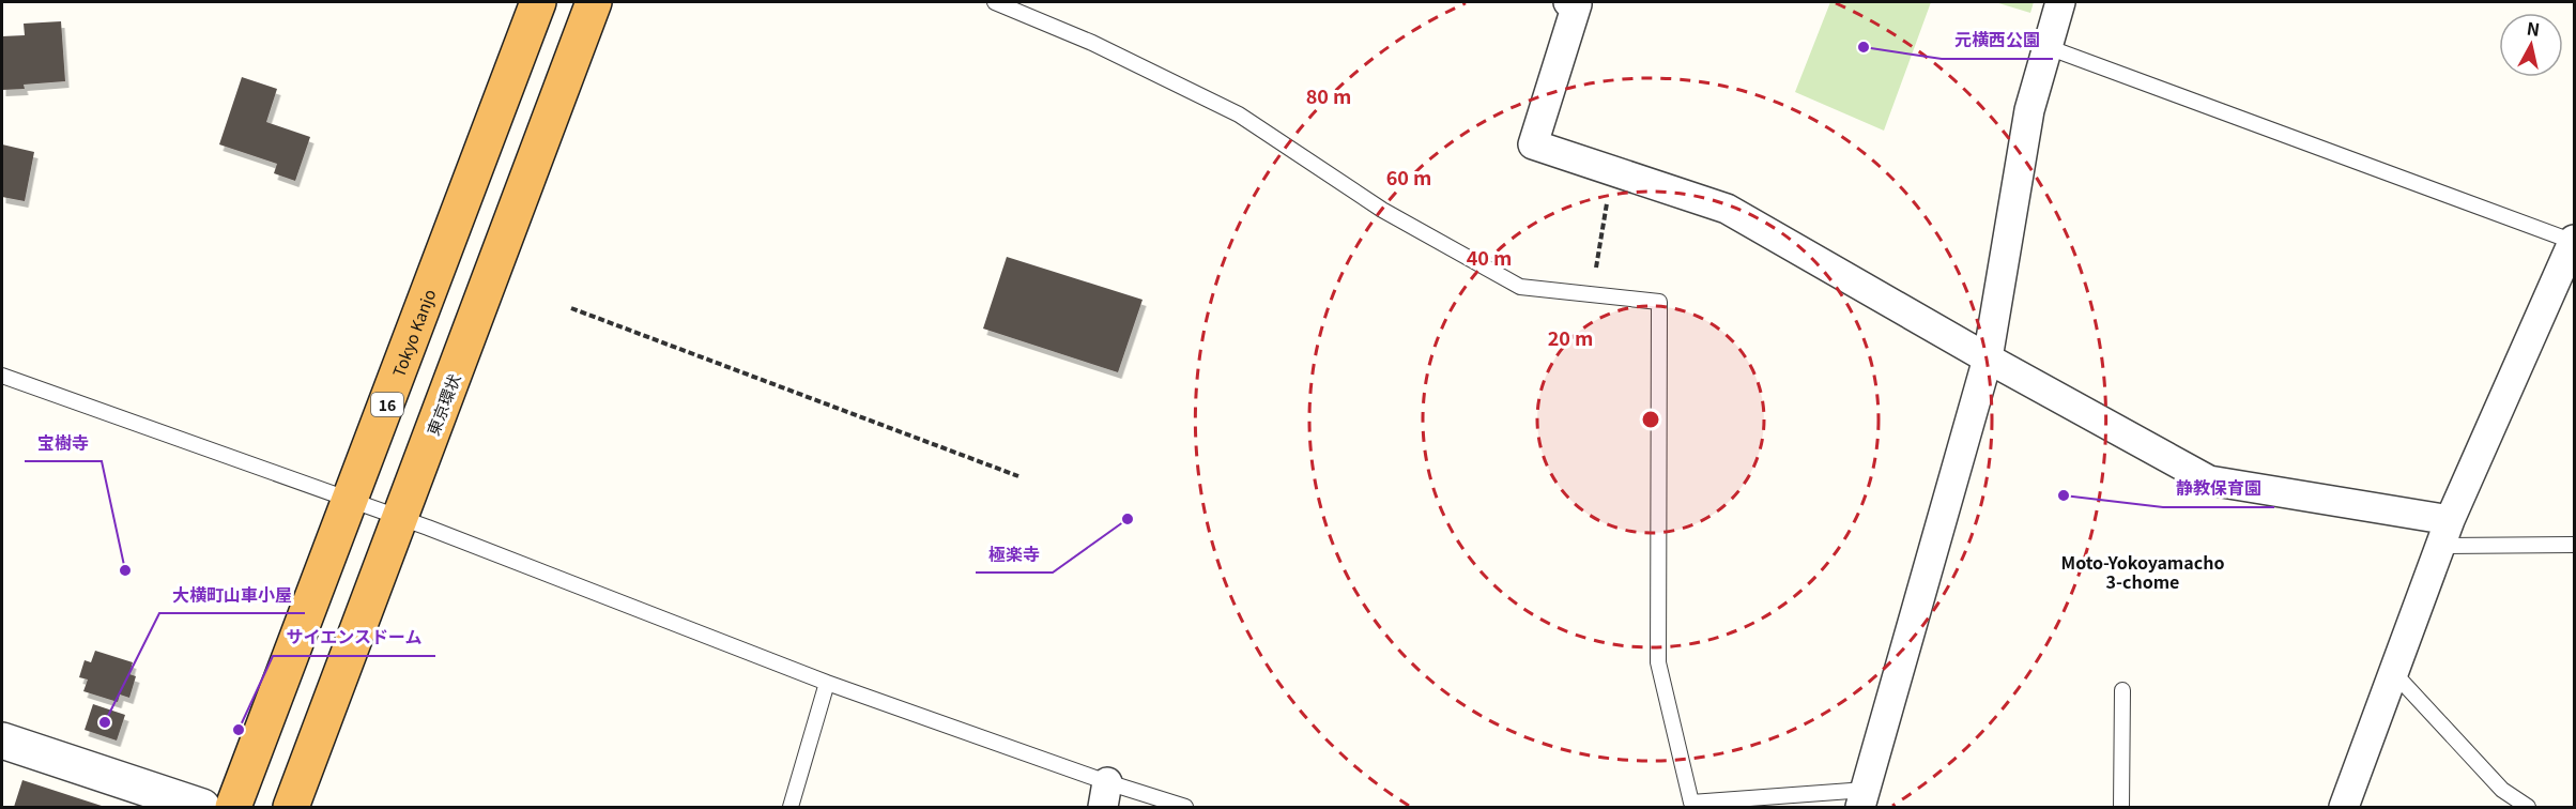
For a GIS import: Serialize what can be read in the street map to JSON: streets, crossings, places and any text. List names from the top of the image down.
{
  "streets": {
    "highway": ["Tokyo Kanjo", "16", "東京環状"]
  },
  "districts": ["Moto-Yokoyamacho 3-chome"],
  "places": [
    "元横西公園",
    "静教保育園",
    "極楽寺",
    "宝樹寺",
    "大横町山車小屋",
    "サイエンスドーム"
  ],
  "north": "top",
  "rings": [
    "80 m",
    "60 m",
    "40 m",
    "20 m"
  ]
}
